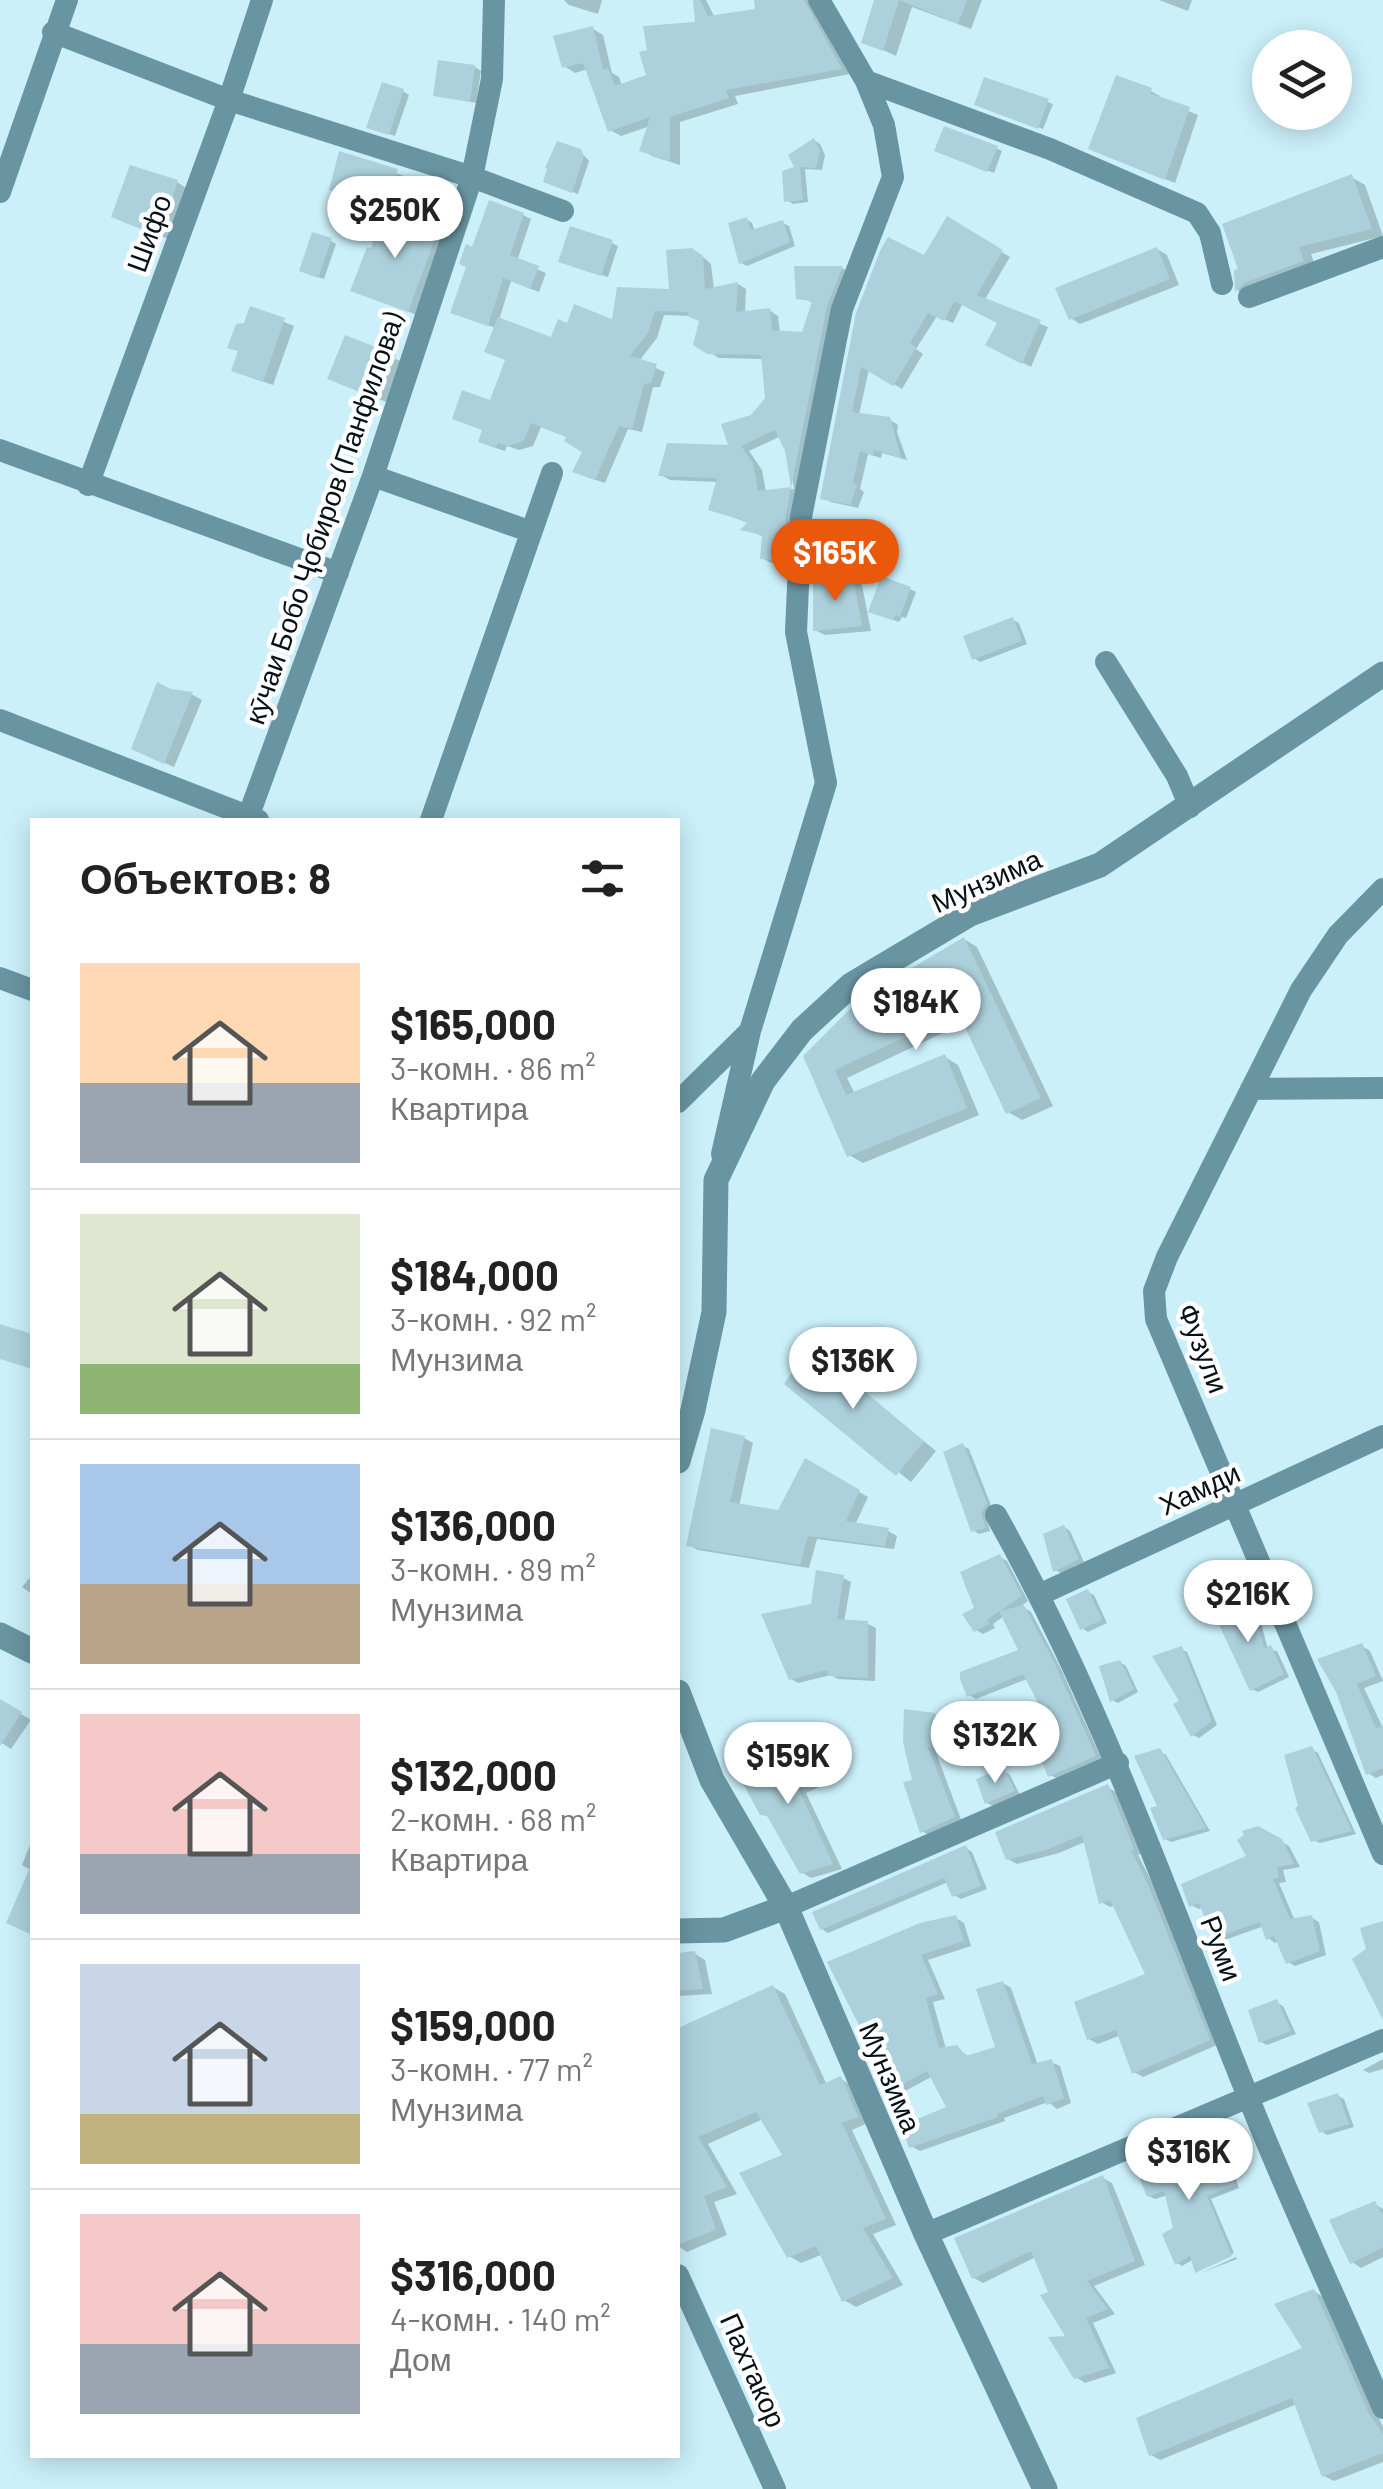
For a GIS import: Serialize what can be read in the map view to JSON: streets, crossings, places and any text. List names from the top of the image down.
{
  "streets": {
    "street": [
      "Шифо",
      "кӯчаи Бобо Ҷобиров (Панфилова)",
      "Мунзима",
      "Фузули",
      "Хамди",
      "Руми",
      "Пахтакор"
    ]
  },
  "crossings": [
    ["Фузули", "Хамди"],
    ["Хамди", "Руми"]
  ],
  "page": {
    "price": [
      "$250K",
      "$165K",
      "$184K",
      "$136K",
      "$216K",
      "$132K",
      "$159K",
      "$316K"
    ],
    "heading": "Объектов: 8",
    "list": [
      {
        "name": "$165,000",
        "note": "3-комн. · 86 m² · Квартира"
      },
      {
        "name": "$184,000",
        "note": "3-комн. · 92 m² · Мунзима"
      },
      {
        "name": "$136,000",
        "note": "3-комн. · 89 m² · Мунзима"
      },
      {
        "name": "$132,000",
        "note": "2-комн. · 68 m² · Квартира"
      },
      {
        "name": "$159,000",
        "note": "3-комн. · 77 m² · Мунзима"
      },
      {
        "name": "$316,000",
        "note": "4-комн. · 140 m² · Дом"
      }
    ]
  }
}
